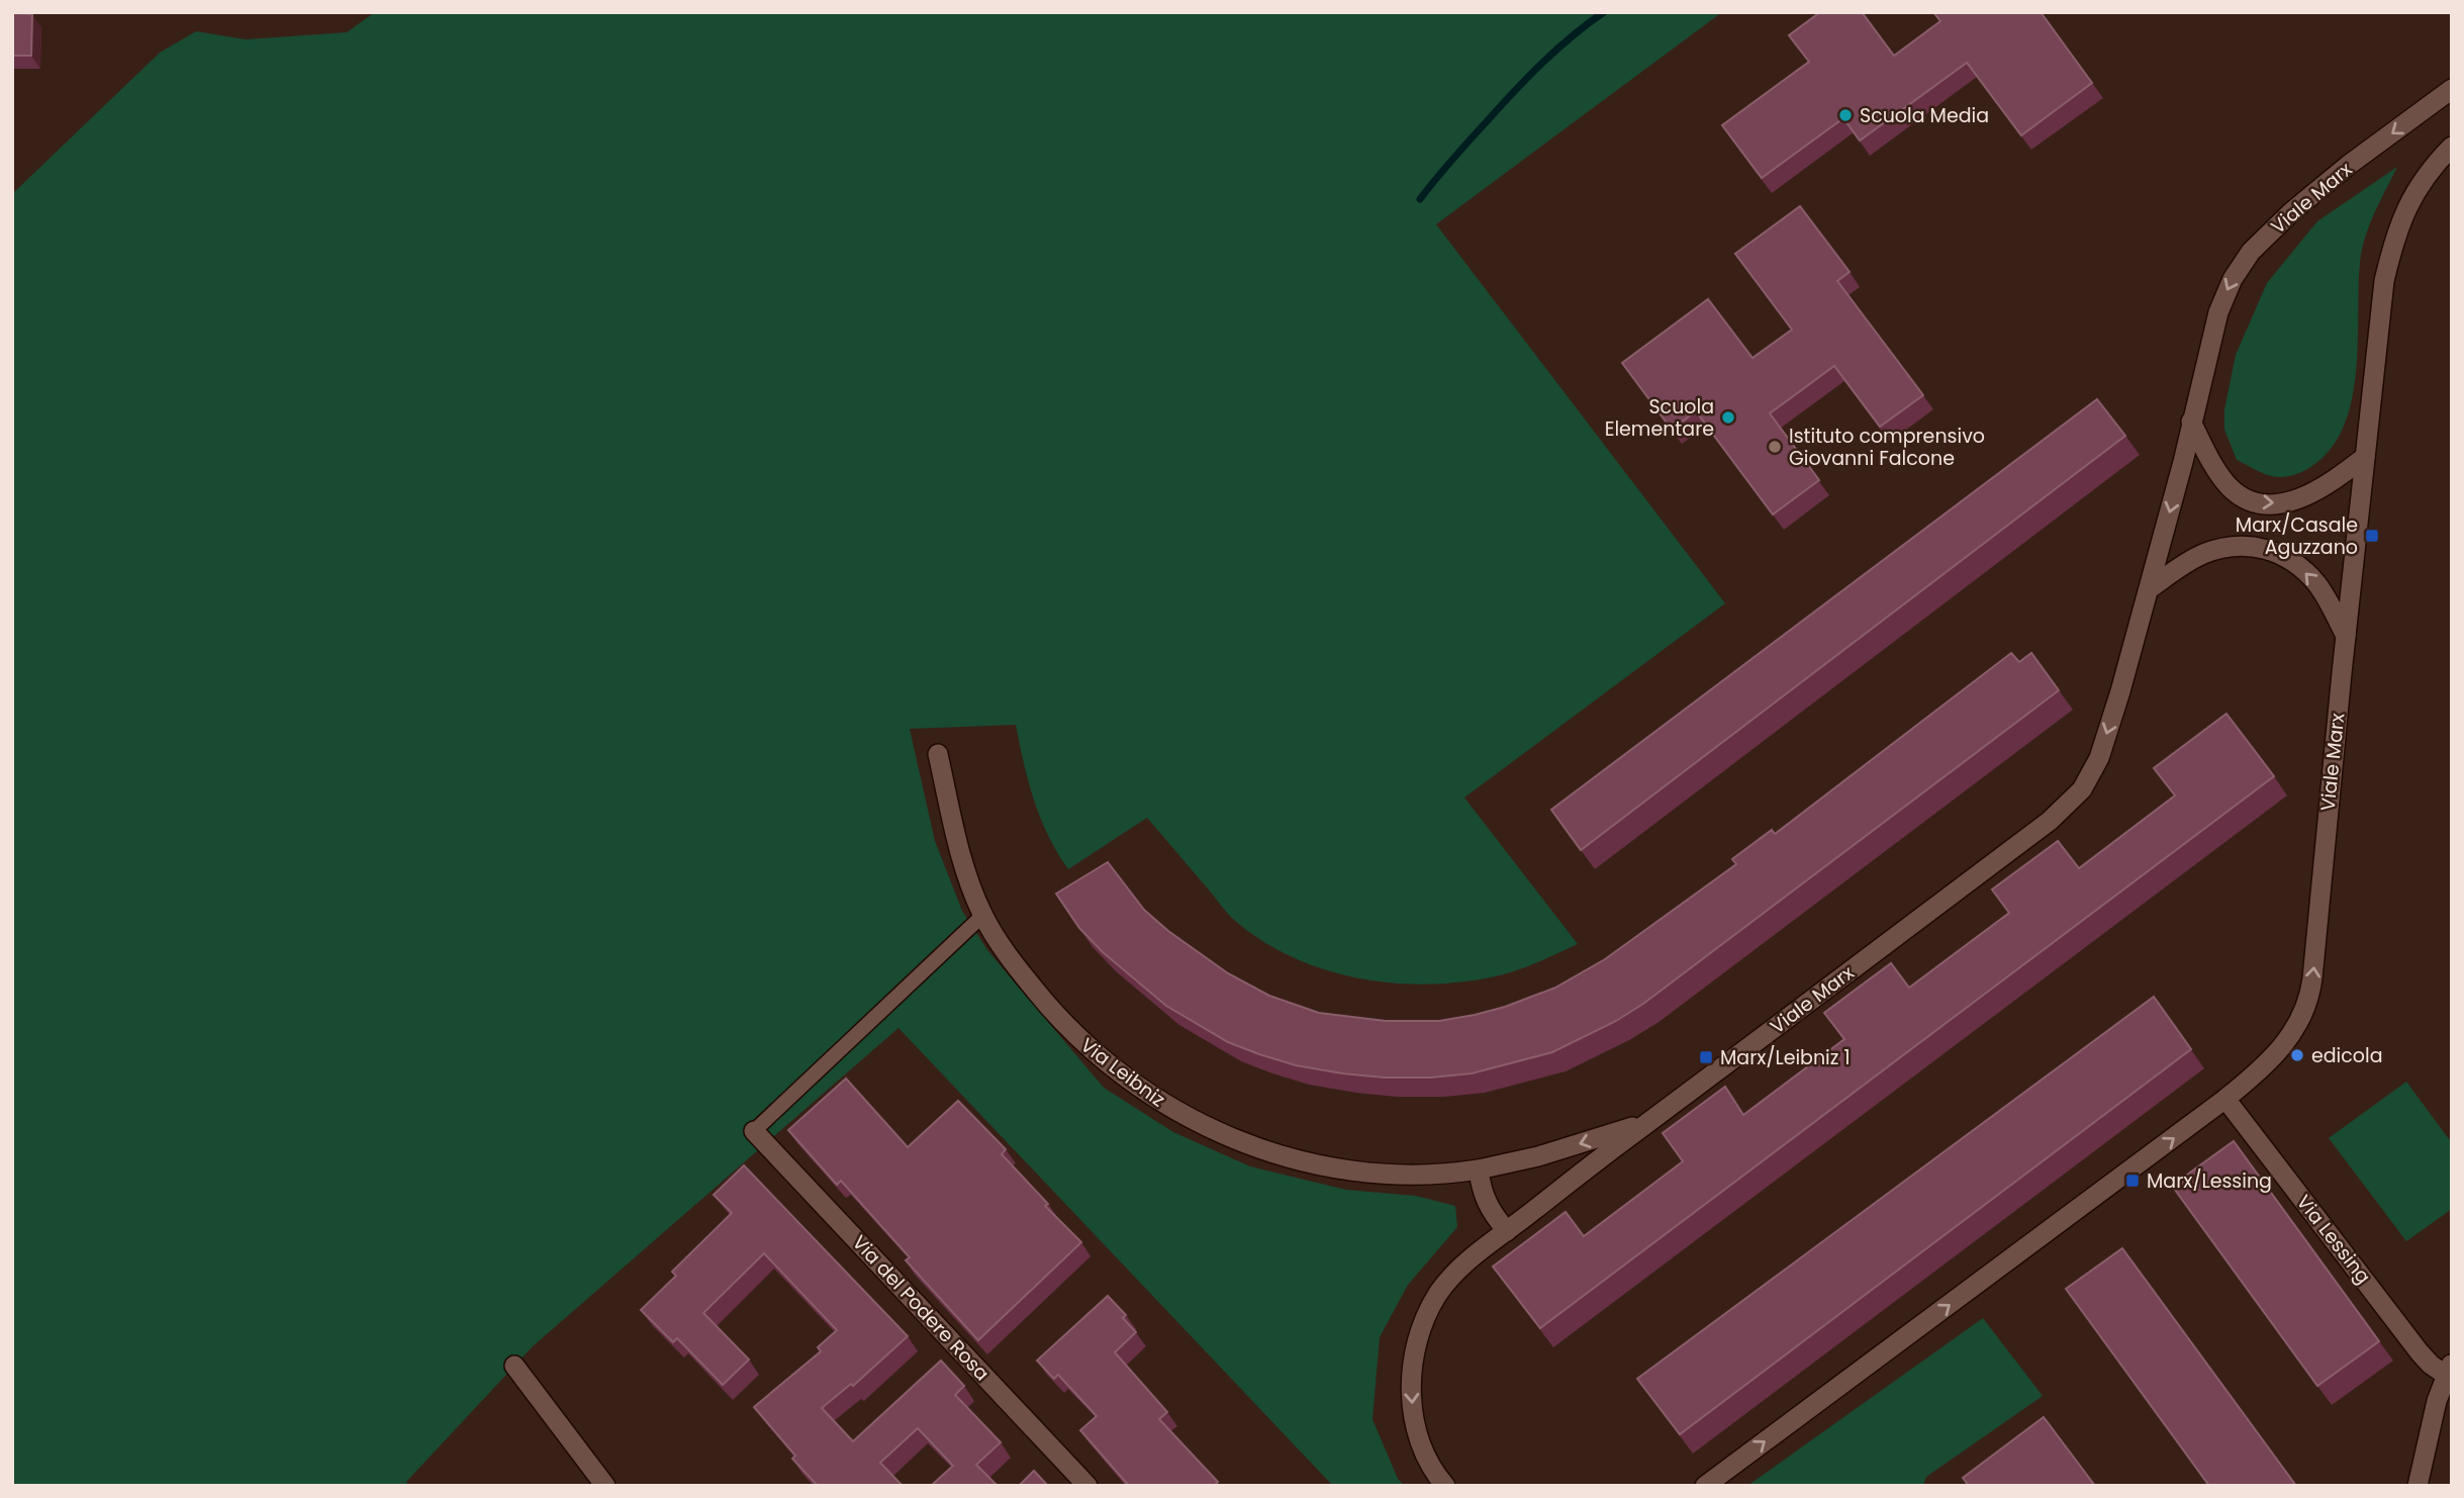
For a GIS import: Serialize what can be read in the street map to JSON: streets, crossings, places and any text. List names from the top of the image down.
{
  "streets": {
    "street": [
      "Viale Marx",
      "Via Leibniz",
      "Via Lessing",
      "Via del Podere Rosa"
    ]
  },
  "crossings": [
    ["Viale Marx", "Via Leibniz"],
    ["Viale Marx", "Via Lessing"]
  ],
  "places": {
    "other": [
      "Scuola Media",
      "Scuola Elementare",
      "Istituto comprensivo Giovanni Falcone",
      "edicola"
    ],
    "transit": ["Marx/Casale Aguzzano", "Marx/Leibniz 1", "Marx/Lessing"]
  }
}
